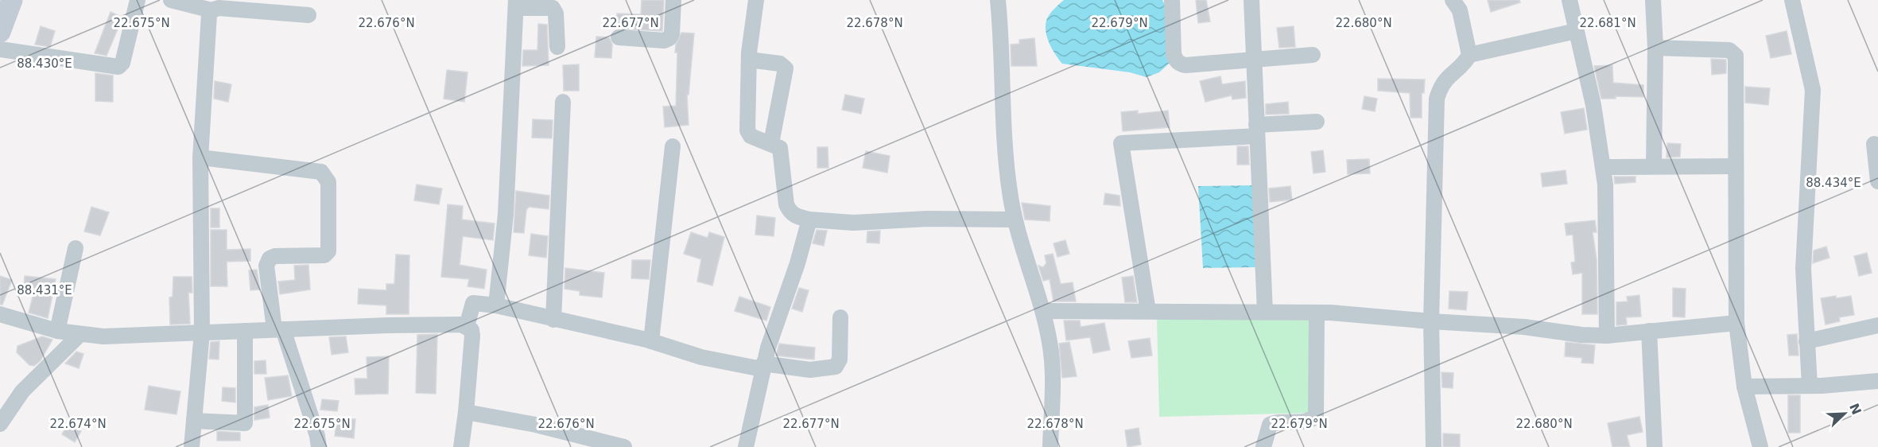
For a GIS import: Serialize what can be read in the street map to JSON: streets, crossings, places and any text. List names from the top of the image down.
{
  "north": "top right",
  "coordinates": [
    "22.675°N",
    "22.676°N",
    "22.677°N",
    "22.678°N",
    "22.679°N",
    "22.680°N",
    "22.681°N",
    "88.430°E",
    "88.434°E",
    "88.431°E",
    "22.674°N"
  ]
}
